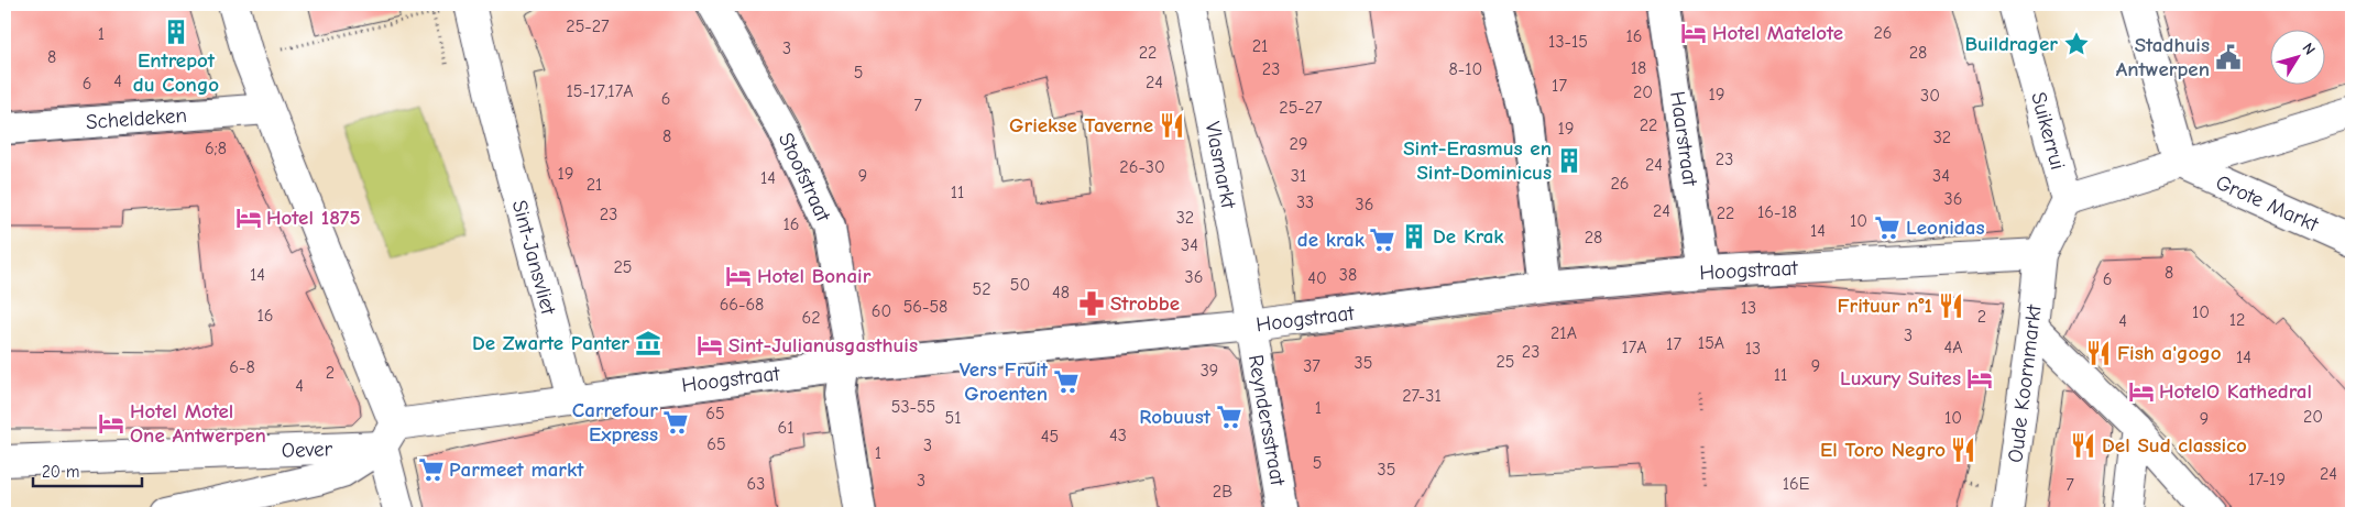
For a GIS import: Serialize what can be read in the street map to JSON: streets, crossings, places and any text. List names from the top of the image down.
{
  "streets": {
    "street": [
      "Scheldeken",
      "Suikerrui",
      "Haarstraat",
      "Vlasmarkt",
      "Stoofstraat",
      "Grote Markt",
      "Sint-Jansvliet",
      "Hoogstraat",
      "Oude Koornmarkt",
      "Reyndersstraat",
      "Oever"
    ]
  },
  "crossings": [
    ["Suikerrui", "Grote Markt"],
    ["Haarstraat", "Hoogstraat"],
    ["Vlasmarkt", "Hoogstraat"],
    ["Vlasmarkt", "Reyndersstraat"],
    ["Stoofstraat", "Hoogstraat"],
    ["Sint-Jansvliet", "Hoogstraat"],
    ["Hoogstraat", "Oude Koornmarkt"],
    ["Hoogstraat", "Reyndersstraat"]
  ],
  "places": {
    "building": ["Entrepot du Congo", "Sint-Erasmus en Sint-Dominicus", "De Krak"],
    "hotel": [
      "Hotel Matelote",
      "Hotel 1875",
      "Hotel Bonair",
      "Sint-Julianusgasthuis",
      "Luxury Suites",
      "HotelO Kathedral",
      "Hotel Motel One Antwerpen"
    ],
    "place": ["Buildrager"],
    "public building": ["Stadhuis Antwerpen"],
    "restaurant": [
      "Griekse Taverne",
      "Frituur n°1",
      "Fish a'gogo",
      "Del Sud classico",
      "El Toro Negro"
    ],
    "supermarket": [
      "Leonidas",
      "de krak",
      "Vers Fruit Groenten",
      "Robuust",
      "Carrefour Express",
      "Parmeet markt"
    ],
    "pharmacy": ["Strobbe"],
    "museum": ["De Zwarte Panter"]
  },
  "house_numbers": [
    "25-27",
    "26",
    "1",
    "16",
    "13-15",
    "21",
    "3",
    "22",
    "28",
    "8",
    "18",
    "23",
    "8-10",
    "5",
    "4",
    "24",
    "6",
    "17",
    "15-17,17A",
    "20",
    "19",
    "30",
    "6",
    "7",
    "25-27",
    "22",
    "19",
    "8",
    "32",
    "29",
    "6;8",
    "23",
    "24",
    "26-30",
    "19",
    "9",
    "31",
    "34",
    "14",
    "26",
    "21",
    "11",
    "36",
    "33",
    "36",
    "24",
    "16-18",
    "22",
    "23",
    "32",
    "10",
    "16",
    "14",
    "28",
    "34",
    "25",
    "8",
    "14",
    "38",
    "36",
    "40",
    "6",
    "50",
    "52",
    "48",
    "66-68",
    "56-58",
    "13",
    "60",
    "10",
    "16",
    "2",
    "62",
    "12",
    "4",
    "21A",
    "3",
    "15A",
    "17",
    "17A",
    "4A",
    "13",
    "23",
    "14",
    "25",
    "35",
    "37",
    "9",
    "6-8",
    "39",
    "2",
    "11",
    "4",
    "27-31",
    "53-55",
    "1",
    "65",
    "20",
    "51",
    "10",
    "9",
    "61",
    "43",
    "45",
    "65",
    "3",
    "1",
    "5",
    "35",
    "24",
    "17-19",
    "3",
    "63",
    "16E",
    "7",
    "2B"
  ],
  "scale_bar": "20 m",
  "north": "top right"
}
